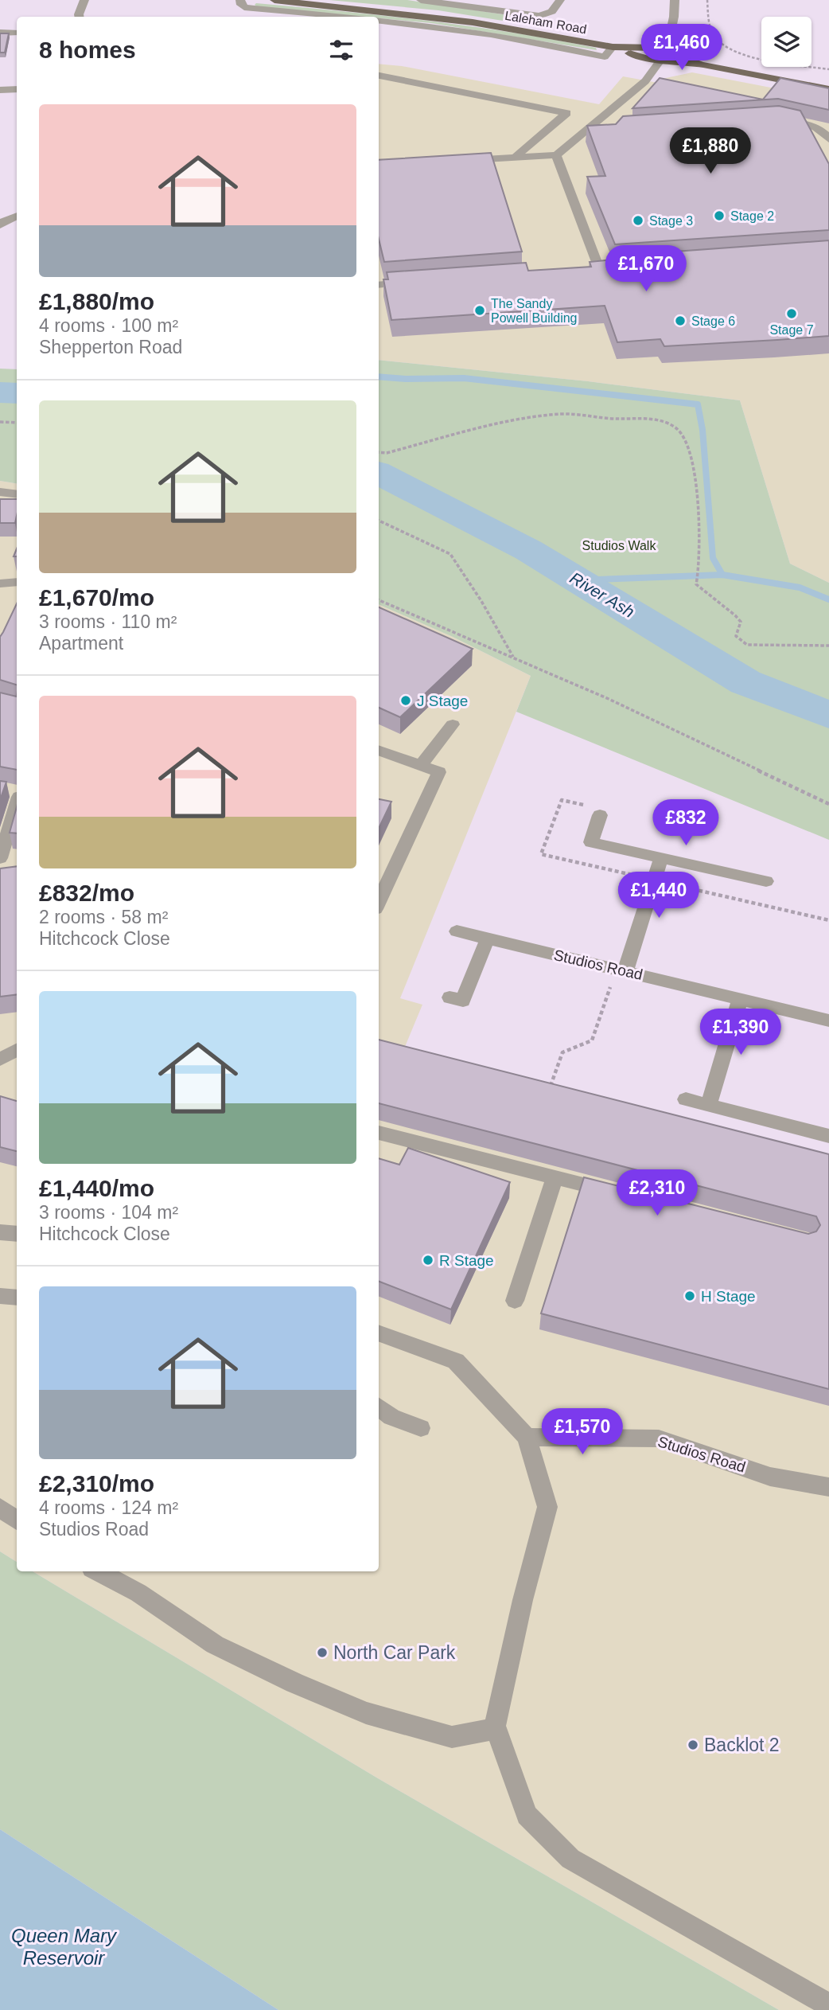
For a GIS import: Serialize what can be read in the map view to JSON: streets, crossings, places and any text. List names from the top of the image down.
{
  "streets": {
    "main road": ["Laleham Road"],
    "street": ["Studios Road"]
  },
  "water": ["River Ash", "Queen Mary Reservoir"],
  "parks": ["Studios Walk"],
  "places": [
    "Stage 2",
    "Stage 3",
    "The Sandy Powell Building",
    "Stage 7",
    "Stage 6",
    "J Stage",
    "R Stage",
    "H Stage",
    "North Car Park",
    "Backlot 2"
  ],
  "page": {
    "heading": "8 homes",
    "price": [
      "£1,460",
      "£1,880",
      "£1,670",
      "£832",
      "£1,440",
      "£1,390",
      "£2,310",
      "£1,570"
    ],
    "list": [
      {
        "name": "£1,880/mo",
        "note": "4 rooms · 100 m² · Shepperton Road"
      },
      {
        "name": "£1,670/mo",
        "note": "3 rooms · 110 m² · Apartment"
      },
      {
        "name": "£832/mo",
        "note": "2 rooms · 58 m² · Hitchcock Close"
      },
      {
        "name": "£1,440/mo",
        "note": "3 rooms · 104 m² · Hitchcock Close"
      },
      {
        "name": "£2,310/mo",
        "note": "4 rooms · 124 m² · Studios Road"
      }
    ]
  }
}
